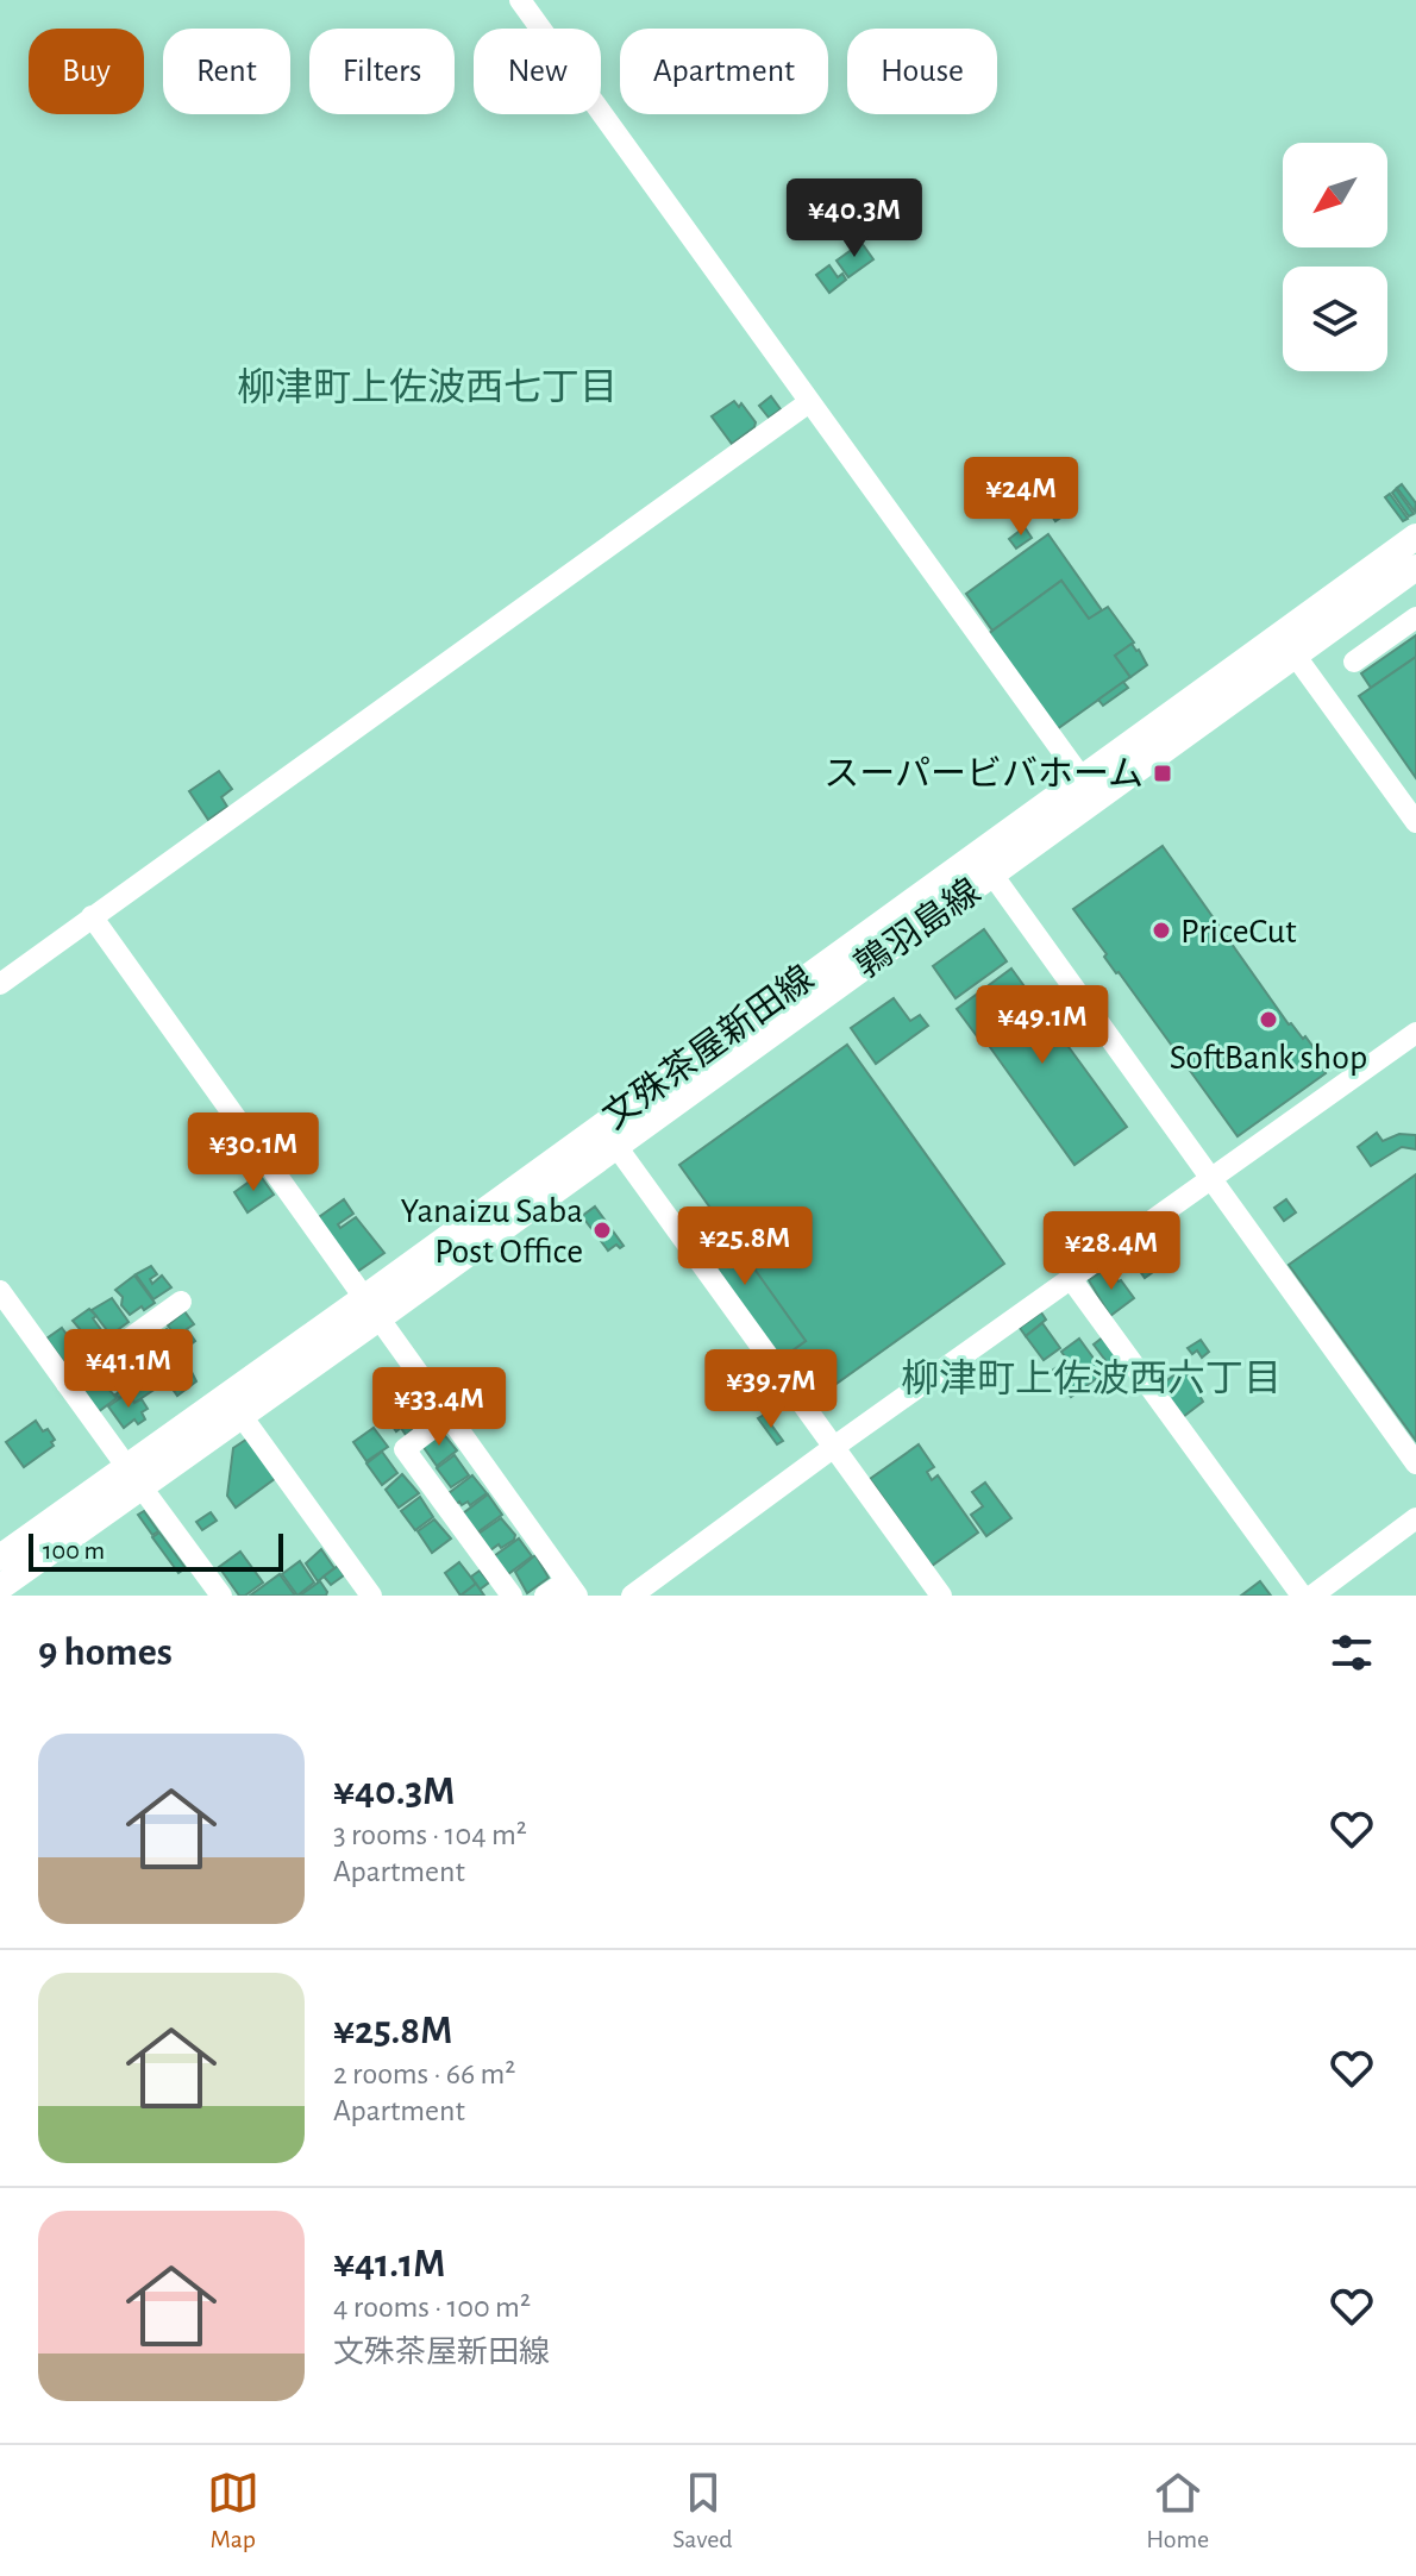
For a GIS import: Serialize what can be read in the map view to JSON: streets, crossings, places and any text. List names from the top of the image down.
{
  "streets": {
    "main road": ["鶉羽島線", "文殊茶屋新田線"]
  },
  "crossings": [
    ["鶉羽島線", "文殊茶屋新田線"]
  ],
  "districts": ["柳津町上佐波西七丁目", "柳津町上佐波西六丁目"],
  "places": {
    "transit": ["スーパービバホーム"],
    "other": ["PriceCut", "SoftBank shop", "Yanaizu Saba Post Office"]
  },
  "scale_bar": "100 m",
  "north": "bottom left",
  "page": {
    "chip": [
      "Buy",
      "Rent",
      "Filters",
      "New",
      "Apartment",
      "House"
    ],
    "price": [
      "¥40.3M",
      "¥24M",
      "¥49.1M",
      "¥30.1M",
      "¥25.8M",
      "¥28.4M",
      "¥41.1M",
      "¥39.7M",
      "¥33.4M"
    ],
    "scale": "100 m",
    "heading": "9 homes",
    "list": [
      {
        "name": "¥40.3M",
        "note": "3 rooms · 104 m² · Apartment"
      },
      {
        "name": "¥25.8M",
        "note": "2 rooms · 66 m² · Apartment"
      },
      {
        "name": "¥41.1M",
        "note": "4 rooms · 100 m² · 文殊茶屋新田線"
      }
    ],
    "tabs": ["Map", "Saved", "Home"]
  }
}
